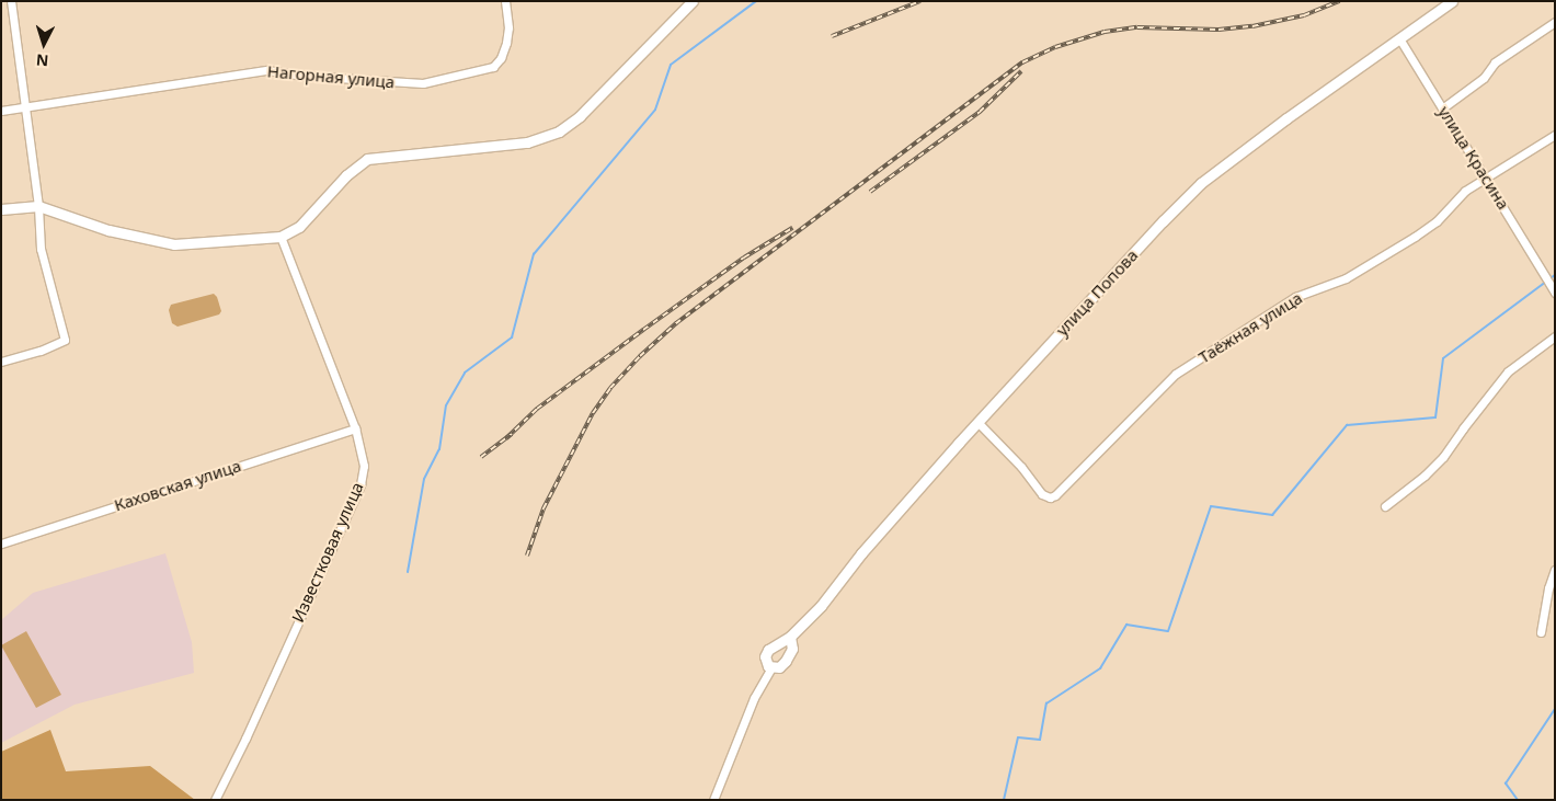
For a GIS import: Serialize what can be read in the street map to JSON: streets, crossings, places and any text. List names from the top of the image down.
{
  "streets": {
    "street": [
      "Нагорная улица",
      "улица Красина",
      "улица Попова",
      "Таёжная улица",
      "Каховская улица",
      "Известковая улица"
    ]
  },
  "crossings": [
    ["улица Красина", "улица Попова"],
    ["улица Красина", "Таёжная улица"],
    ["улица Попова", "Таёжная улица"],
    ["Каховская улица", "Известковая улица"]
  ],
  "north": "bottom"
}
